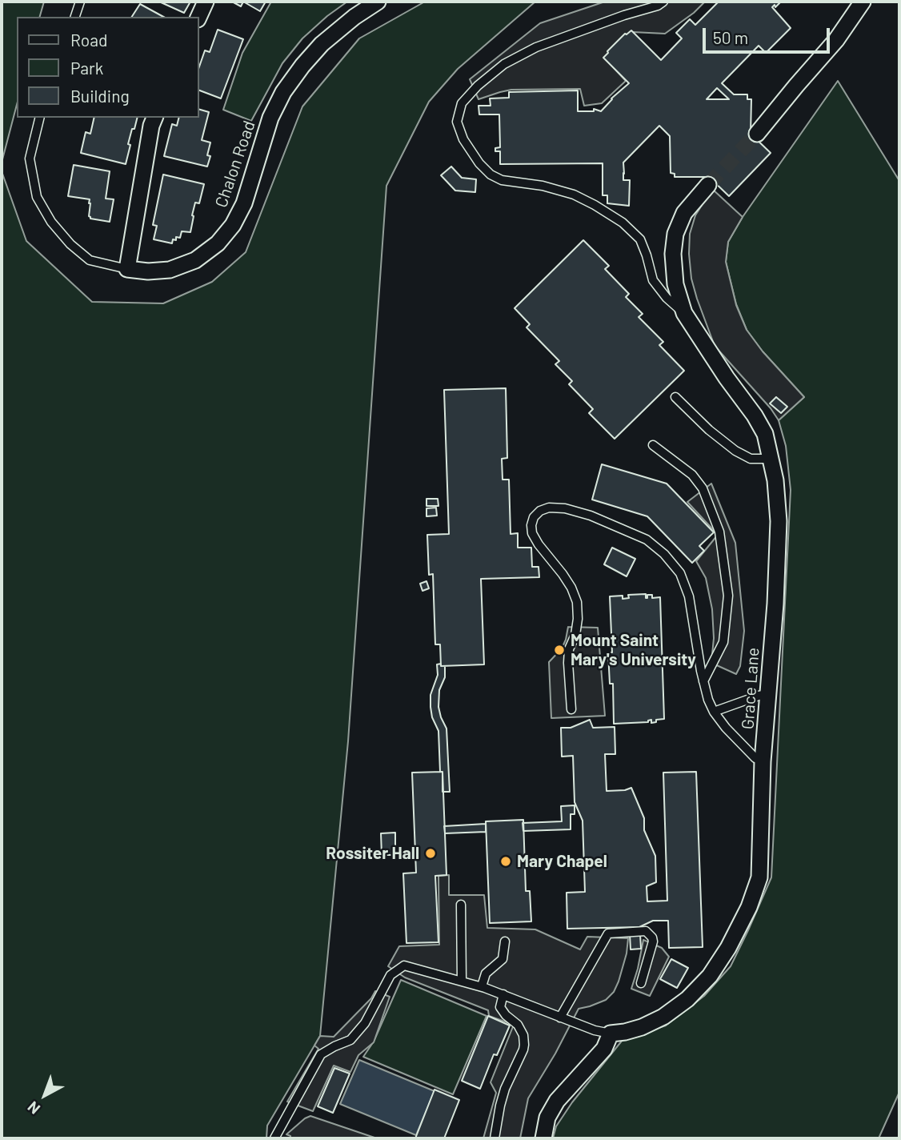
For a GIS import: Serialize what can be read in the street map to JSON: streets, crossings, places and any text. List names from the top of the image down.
{
  "streets": {
    "street": ["Chalon Road", "Grace Lane"]
  },
  "places": ["Mount Saint Mary's University", "Rossiter Hall", "Mary Chapel"],
  "legend": ["Road", "Park", "Building"],
  "scale_bar": "50 m",
  "north": "bottom left"
}
